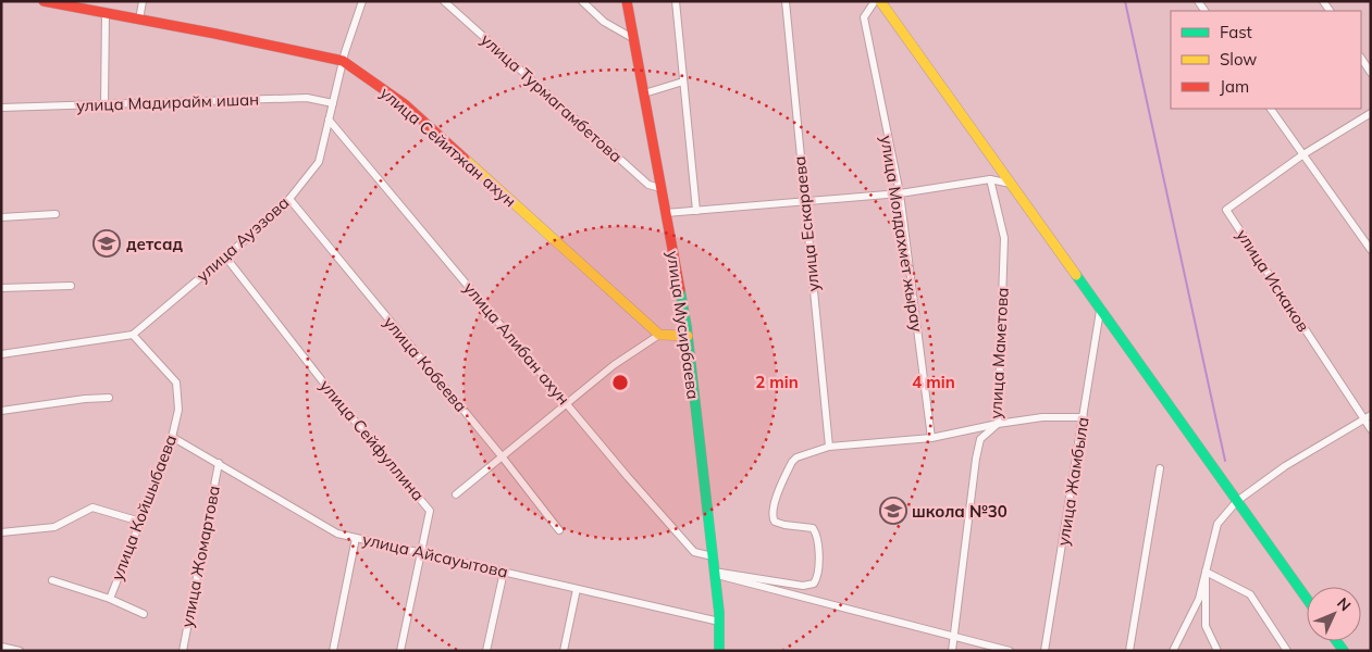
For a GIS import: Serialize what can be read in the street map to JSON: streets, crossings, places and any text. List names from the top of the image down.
{
  "streets": {
    "street": [
      "улица Турмагамбетова",
      "улица Мадирайм ишан",
      "улица Сейитжан ахун",
      "улица Ескараева",
      "улица Молдахмет жырау",
      "улица Ауэзова",
      "улица Искаков",
      "улица Мусирбаева",
      "улица Алибан ахун",
      "улица Маметова",
      "улица Кобеева",
      "улица Сейфуллина",
      "улица Жамбыла",
      "улица Койшыбаева",
      "улица Айсауытова",
      "улица Жомартова"
    ]
  },
  "crossings": [
    ["улица Турмагамбетова", "улица Мусирбаева"],
    ["улица Мадирайм ишан", "улица Ауэзова"],
    ["улица Сейитжан ахун", "улица Ауэзова"],
    ["улица Ауэзова", "улица Алибан ахун"],
    ["улица Ауэзова", "улица Кобеева"],
    ["улица Ауэзова", "улица Сейфуллина"],
    ["улица Ауэзова", "улица Койшыбаева"],
    ["улица Мусирбаева", "улица Алибан ахун"],
    ["улица Мусирбаева", "улица Айсауытова"],
    ["улица Сейфуллина", "улица Айсауытова"],
    ["улица Койшыбаева", "улица Айсауытова"],
    ["улица Айсауытова", "улица Жомартова"]
  ],
  "places": {
    "school or university": ["детсад", "школа №30"]
  },
  "legend": ["Fast", "Slow", "Jam"],
  "north": "top right",
  "rings": ["2 min", "4 min"]
}
